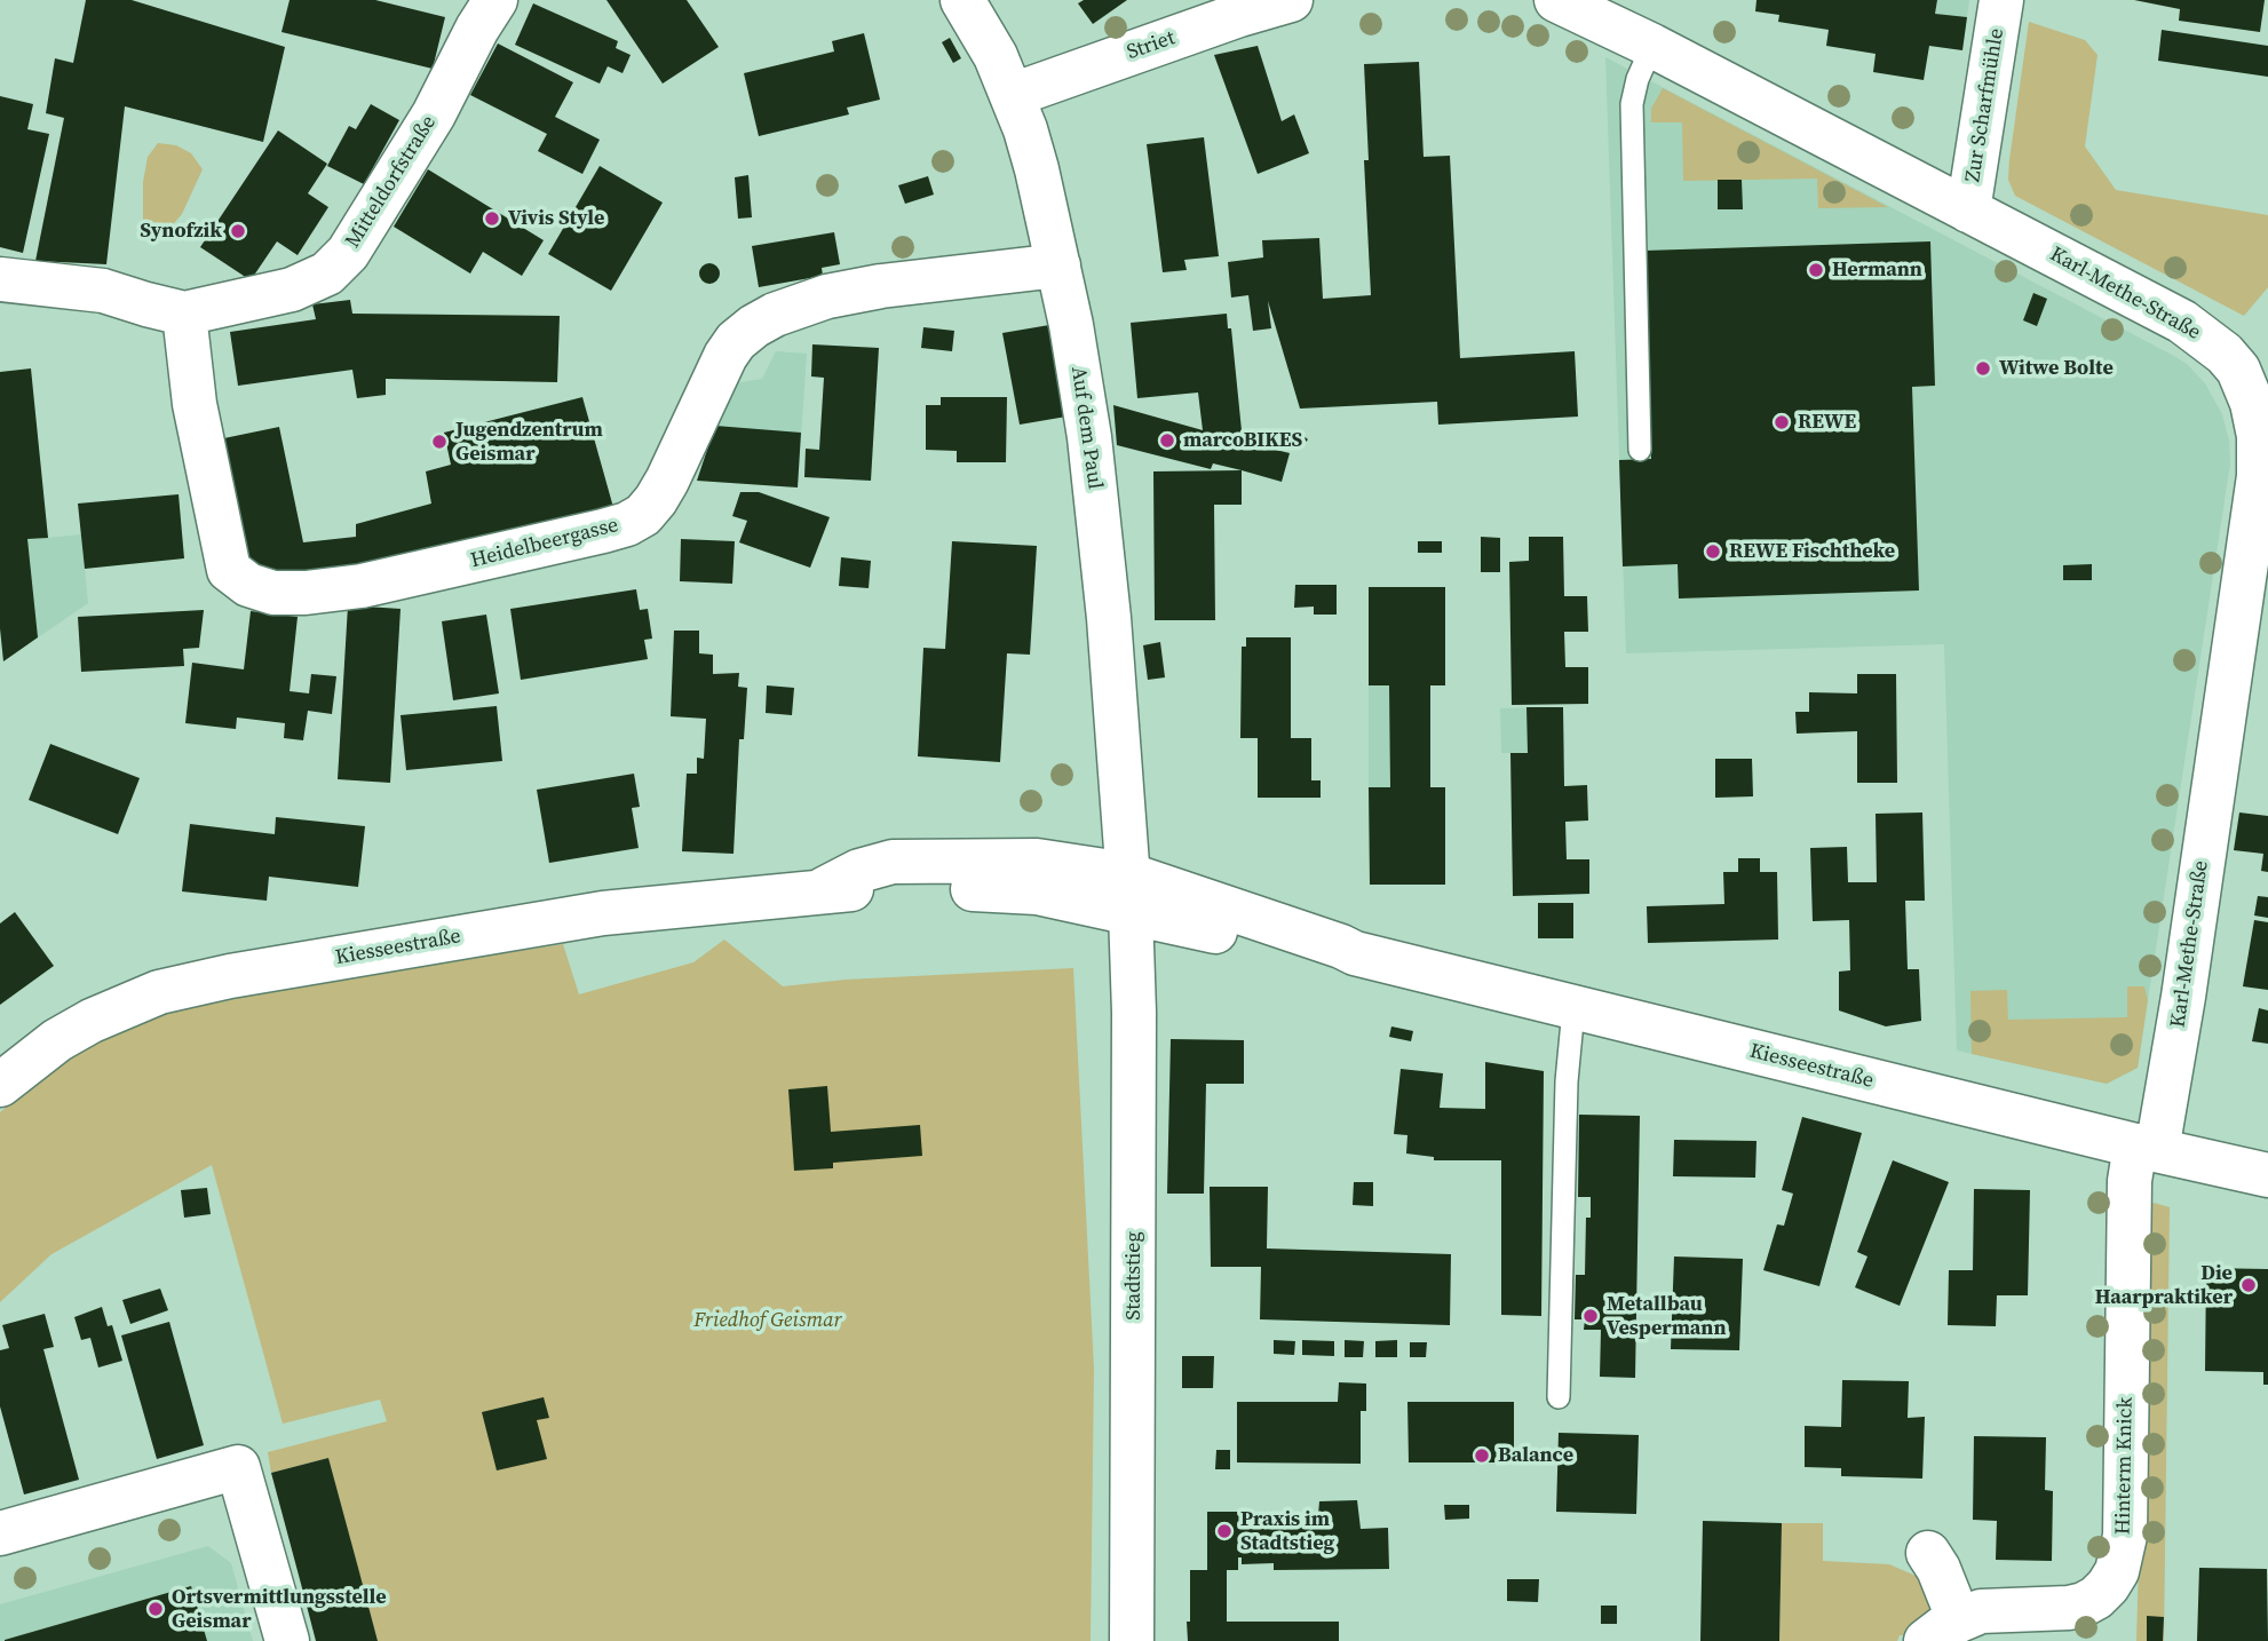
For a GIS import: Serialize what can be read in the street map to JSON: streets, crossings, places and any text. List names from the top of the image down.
{
  "streets": {
    "street": [
      "Striet",
      "Zur Scharfmühle",
      "Mitteldorfstraße",
      "Karl-Methe-Straße",
      "Auf dem Paul",
      "Heidelbeergasse",
      "Kiesseestraße",
      "Stadtstieg",
      "Hinterm Knick"
    ]
  },
  "crossings": [
    ["Striet", "Auf dem Paul"],
    ["Zur Scharfmühle", "Karl-Methe-Straße"],
    ["Mitteldorfstraße", "Heidelbeergasse"],
    ["Karl-Methe-Straße", "Kiesseestraße"],
    ["Karl-Methe-Straße", "Hinterm Knick"],
    ["Auf dem Paul", "Heidelbeergasse"],
    ["Auf dem Paul", "Kiesseestraße"],
    ["Auf dem Paul", "Stadtstieg"],
    ["Kiesseestraße", "Stadtstieg"],
    ["Kiesseestraße", "Hinterm Knick"]
  ],
  "parks": ["Friedhof Geismar"],
  "places": [
    "Vivis Style",
    "Synofzik",
    "Hermann",
    "Witwe Bolte",
    "REWE",
    "marcoBIKES",
    "Jugendzentrum Geismar",
    "REWE Fischtheke",
    "Die Haarpraktiker",
    "Metallbau Vespermann",
    "Balance",
    "Praxis im Stadtstieg",
    "Ortsvermittlungsstelle Geismar"
  ]
}
